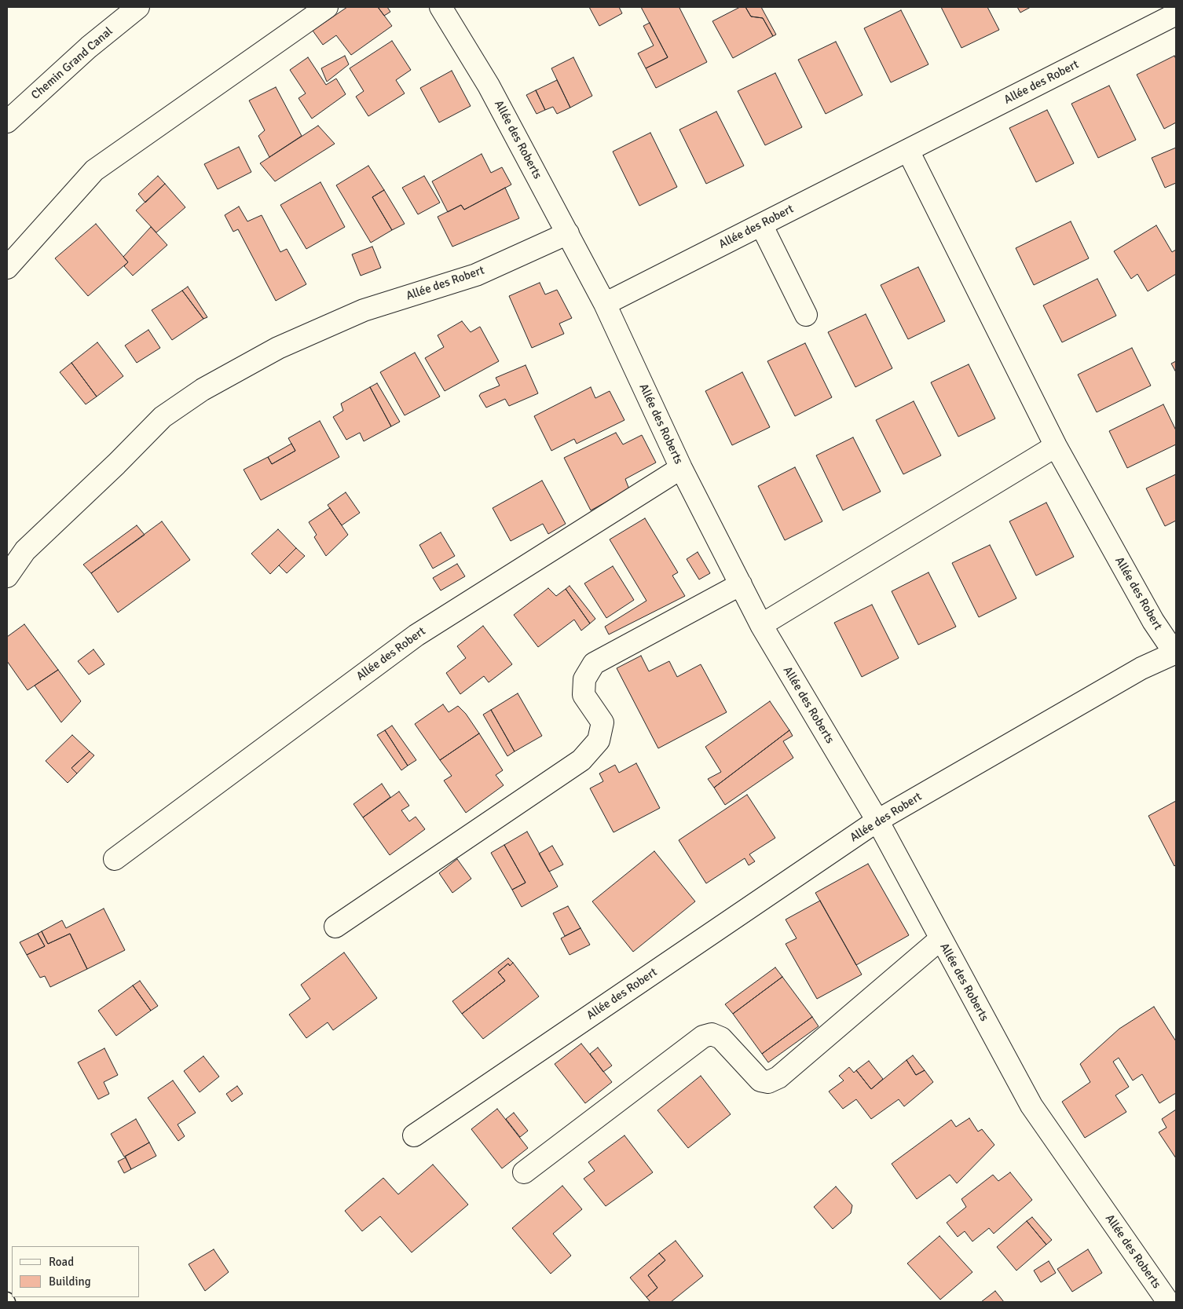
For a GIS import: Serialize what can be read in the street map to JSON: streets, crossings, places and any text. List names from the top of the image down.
{
  "streets": {
    "street": ["Chemin Grand Canal", "Allée des Robert", "Allée des Roberts"]
  },
  "crossings": [
    ["Allée des Robert", "Allée des Roberts"]
  ],
  "legend": ["Road", "Building"]
}
